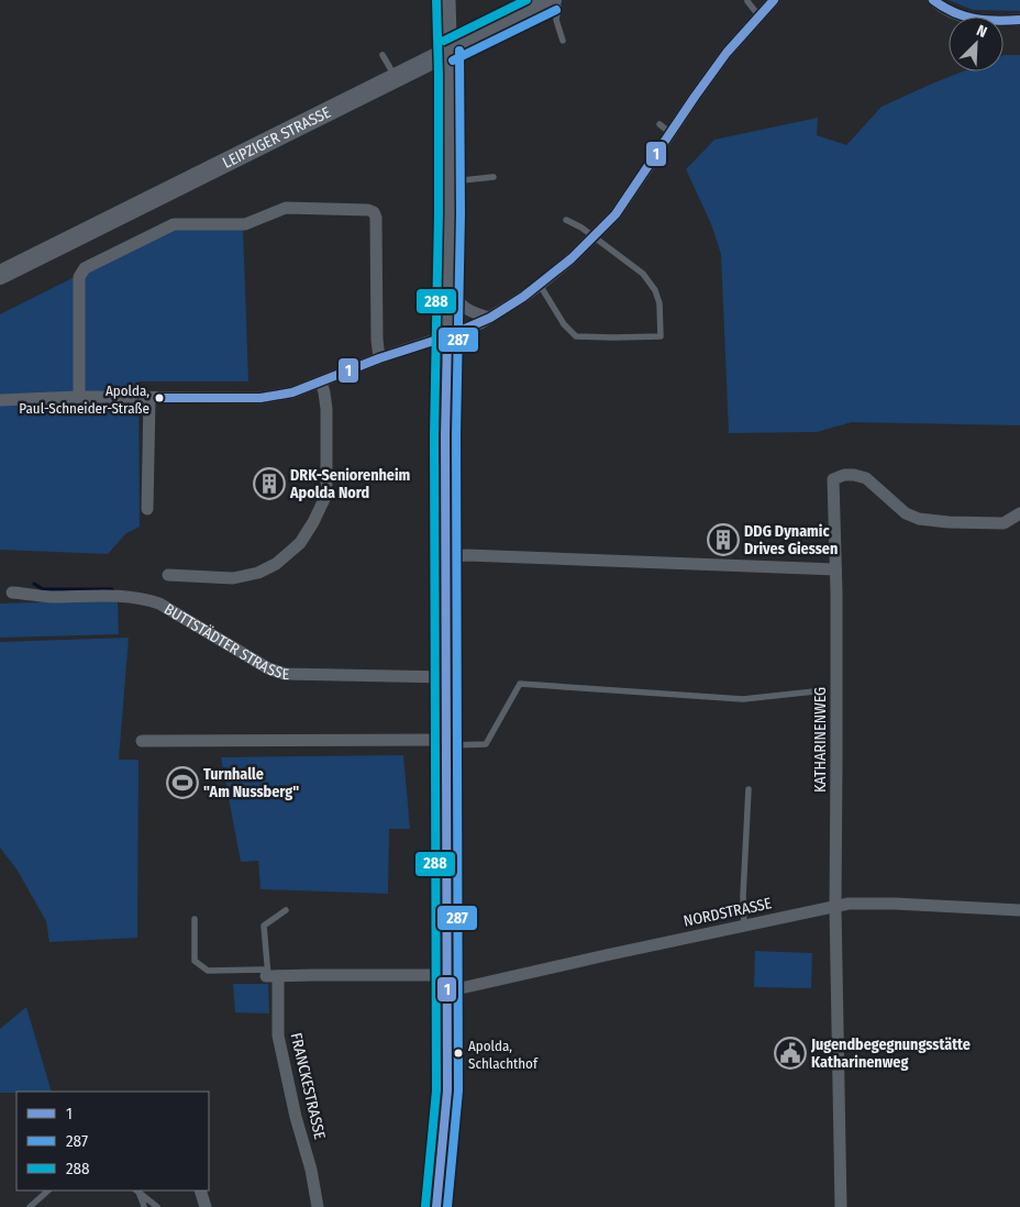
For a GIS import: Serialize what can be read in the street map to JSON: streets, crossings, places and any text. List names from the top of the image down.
{
  "streets": {
    "main road": ["LEIPZIGER STRASSE"],
    "street": [
      "BUTTSTÄDTER STRASSE",
      "KATHARINENWEG",
      "NORDSTRASSE",
      "FRANCKESTRASSE"
    ]
  },
  "crossings": [
    ["KATHARINENWEG", "NORDSTRASSE"]
  ],
  "places": {
    "other": ["Apolda, Paul-Schneider-Straße", "Apolda, Schlachthof"],
    "building": ["DRK-Seniorenheim Apolda Nord", "DDG Dynamic Drives Giessen"],
    "sports": ["Turnhalle \"Am Nussberg\""],
    "public building": ["Jugendbegegnungsstätte Katharinenweg"]
  },
  "lines": ["transit line 1", "transit line 288", "transit line 287"],
  "legend": ["1", "287", "288"],
  "north": "top right"
}
